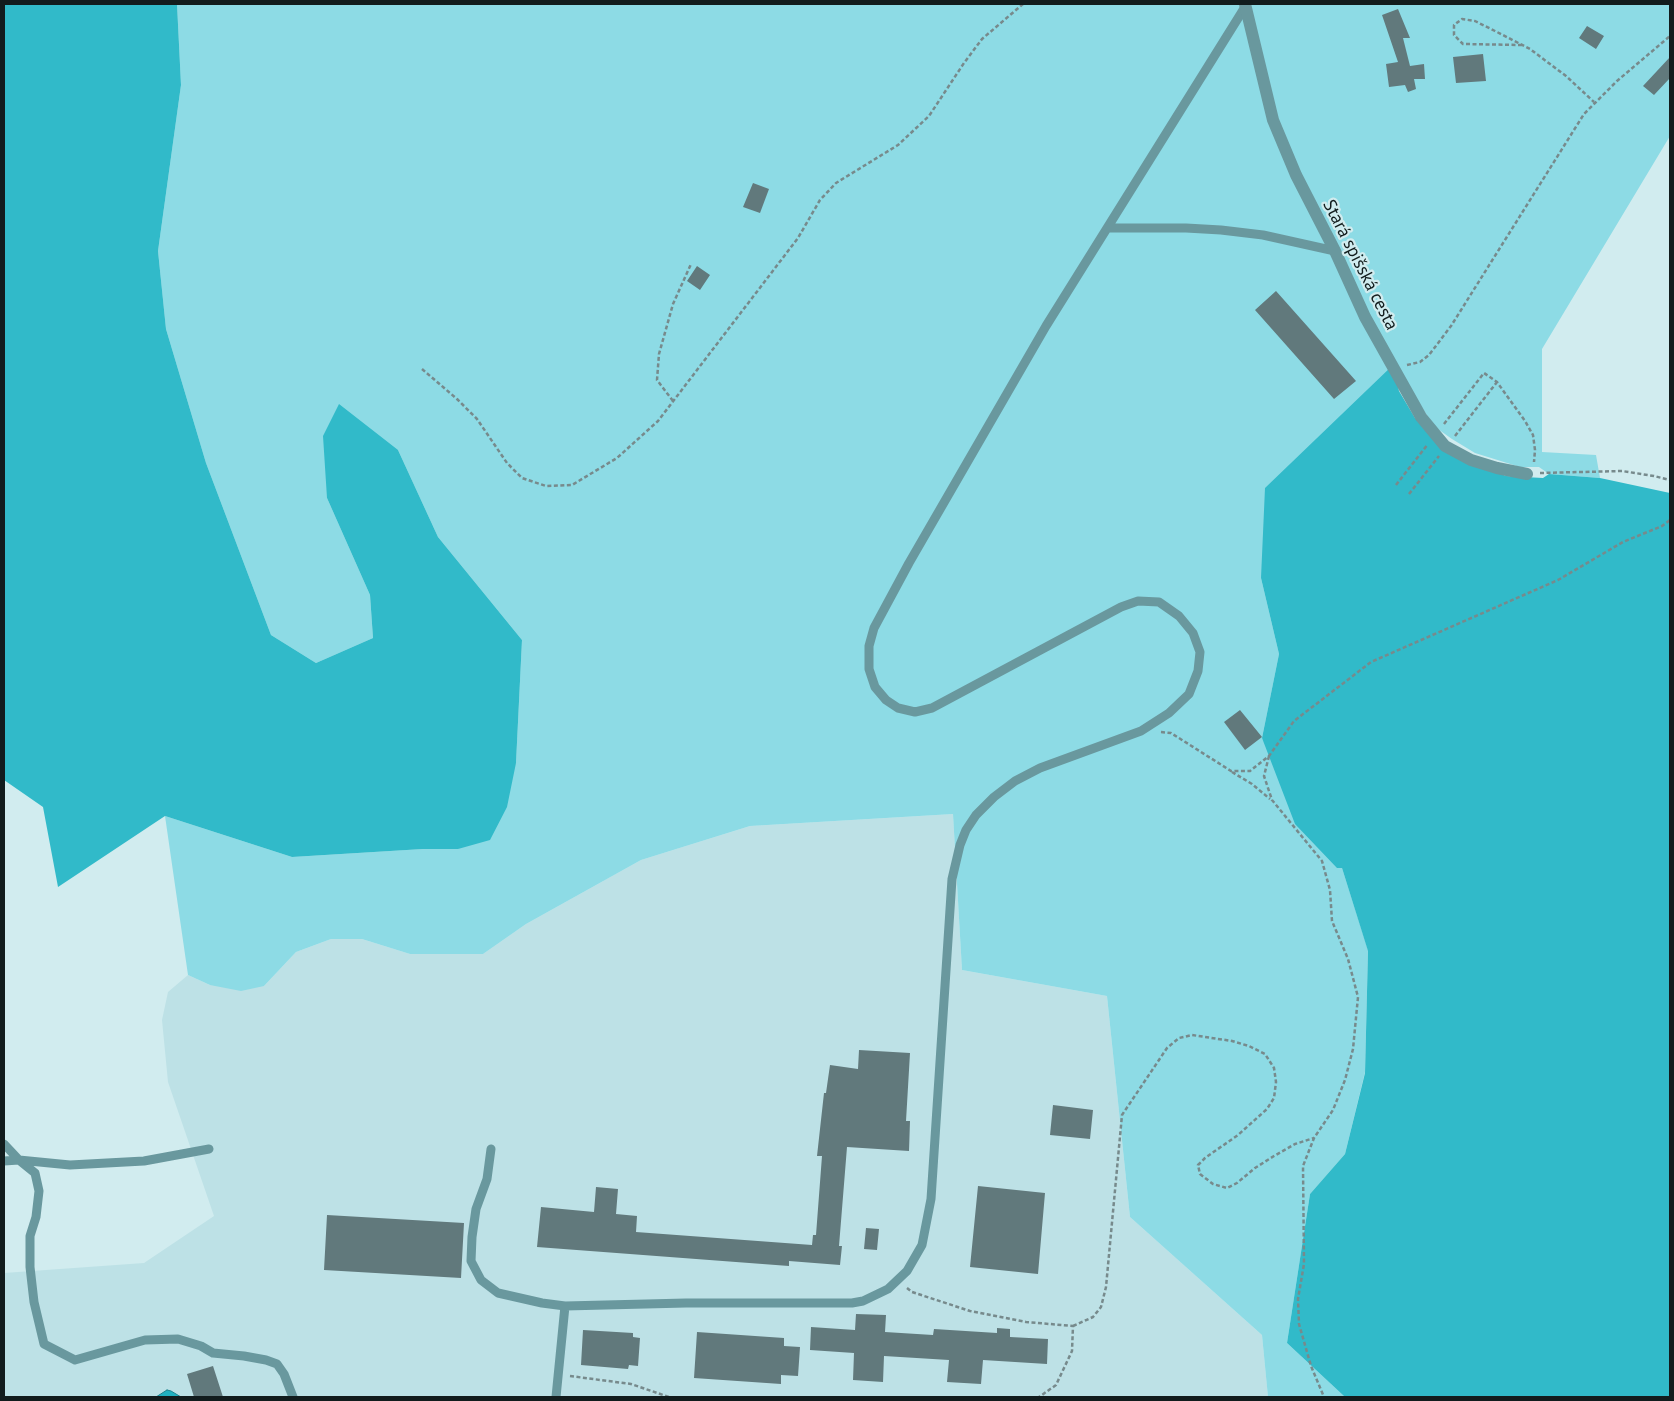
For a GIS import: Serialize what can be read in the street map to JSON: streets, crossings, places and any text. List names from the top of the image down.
{
  "streets": {
    "street": ["Stará spišská cesta"]
  }
}
